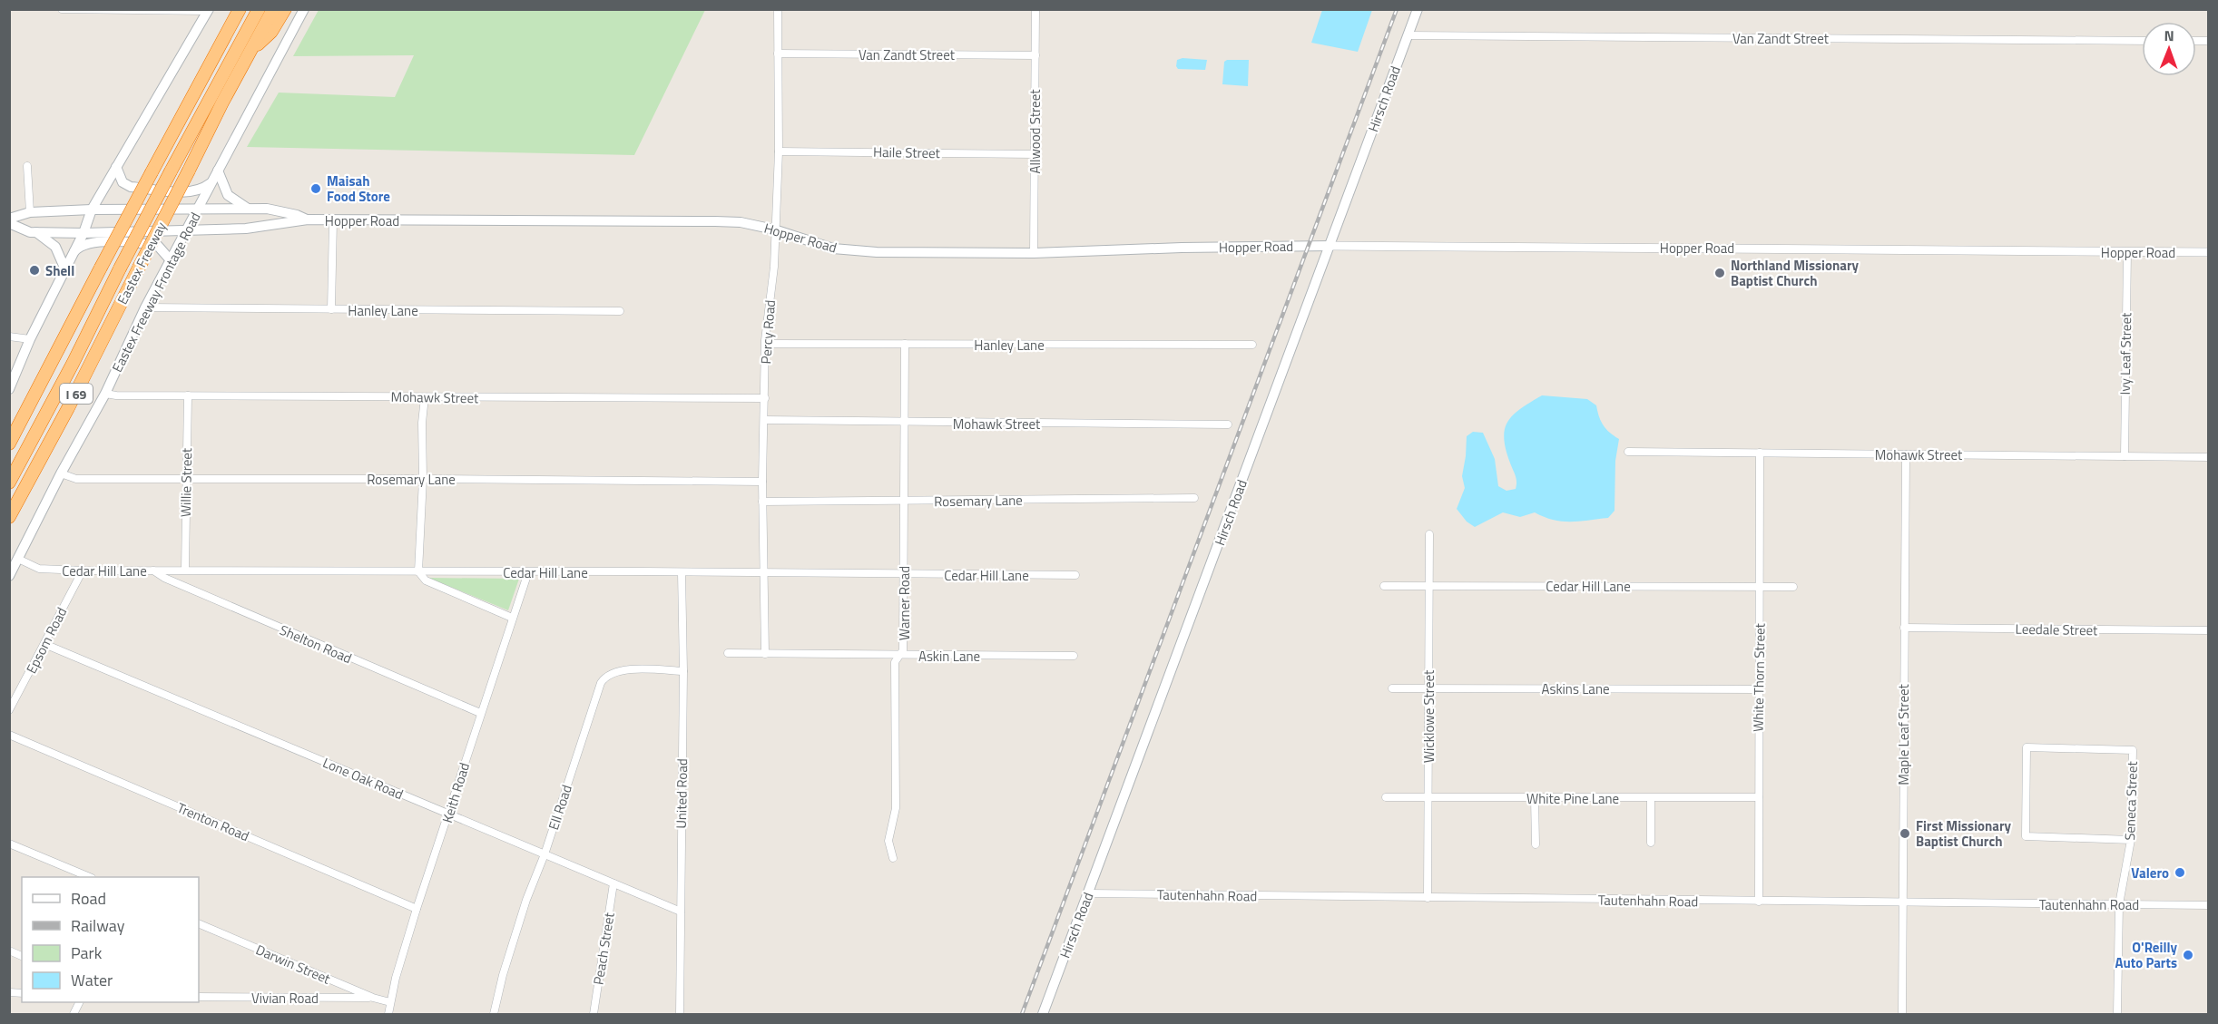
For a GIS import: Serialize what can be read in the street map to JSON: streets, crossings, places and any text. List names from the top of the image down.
{
  "streets": {
    "highway": ["Eastex Freeway", "I 69"],
    "main road": ["Hirsch Road", "Hopper Road", "Eastex Freeway Frontage Road"],
    "street": [
      "Van Zandt Street",
      "Allwood Street",
      "Haile Street",
      "Hanley Lane",
      "Percy Road",
      "Ivy Leaf Street",
      "Mohawk Street",
      "Rosemary Lane",
      "Willie Street",
      "Cedar Hill Lane",
      "Warner Road",
      "Leedale Street",
      "Epsom Road",
      "Shelton Road",
      "Askin Lane",
      "White Thorn Street",
      "Askins Lane",
      "Wicklowe Street",
      "Maple Leaf Street",
      "Lone Oak Road",
      "Keith Road",
      "United Road",
      "White Pine Lane",
      "Seneca Street",
      "Ell Road",
      "Trenton Road",
      "Tautenhahn Road",
      "Peach Street",
      "Darwin Street",
      "Vivian Road"
    ]
  },
  "crossings": [
    ["Van Zandt Street", "Hirsch Road"],
    ["Van Zandt Street", "Allwood Street"],
    ["Van Zandt Street", "Percy Road"],
    ["Hirsch Road", "Hopper Road"],
    ["Hirsch Road", "Tautenhahn Road"],
    ["Allwood Street", "Haile Street"],
    ["Allwood Street", "Hopper Road"],
    ["Haile Street", "Percy Road"],
    ["Hopper Road", "Eastex Freeway Frontage Road"],
    ["Hopper Road", "Percy Road"],
    ["Hopper Road", "Ivy Leaf Street"],
    ["Eastex Freeway Frontage Road", "Hanley Lane"],
    ["Eastex Freeway Frontage Road", "Mohawk Street"],
    ["Eastex Freeway Frontage Road", "Rosemary Lane"],
    ["Eastex Freeway Frontage Road", "Cedar Hill Lane"],
    ["Hanley Lane", "Percy Road"],
    ["Hanley Lane", "Warner Road"],
    ["Percy Road", "Mohawk Street"],
    ["Percy Road", "Rosemary Lane"],
    ["Percy Road", "Cedar Hill Lane"],
    ["Percy Road", "Askin Lane"],
    ["Ivy Leaf Street", "Mohawk Street"],
    ["Mohawk Street", "Willie Street"],
    ["Mohawk Street", "Warner Road"],
    ["Mohawk Street", "White Thorn Street"],
    ["Mohawk Street", "Maple Leaf Street"],
    ["Rosemary Lane", "Willie Street"],
    ["Rosemary Lane", "Warner Road"],
    ["Willie Street", "Cedar Hill Lane"],
    ["Cedar Hill Lane", "Warner Road"],
    ["Cedar Hill Lane", "Epsom Road"],
    ["Cedar Hill Lane", "Shelton Road"],
    ["Cedar Hill Lane", "White Thorn Street"],
    ["Cedar Hill Lane", "Wicklowe Street"],
    ["Cedar Hill Lane", "Keith Road"],
    ["Cedar Hill Lane", "United Road"],
    ["Warner Road", "Askin Lane"],
    ["Leedale Street", "Maple Leaf Street"],
    ["Epsom Road", "Lone Oak Road"],
    ["Shelton Road", "Keith Road"],
    ["White Thorn Street", "Askins Lane"],
    ["White Thorn Street", "White Pine Lane"],
    ["White Thorn Street", "Tautenhahn Road"],
    ["Askins Lane", "Wicklowe Street"],
    ["Wicklowe Street", "White Pine Lane"],
    ["Wicklowe Street", "Tautenhahn Road"],
    ["Maple Leaf Street", "Tautenhahn Road"],
    ["Lone Oak Road", "Keith Road"],
    ["Lone Oak Road", "United Road"],
    ["Lone Oak Road", "Ell Road"],
    ["Lone Oak Road", "Peach Street"],
    ["Keith Road", "Trenton Road"],
    ["Keith Road", "Darwin Street"],
    ["United Road", "Ell Road"],
    ["Seneca Street", "Tautenhahn Road"],
    ["Darwin Street", "Vivian Road"]
  ],
  "places": [
    "Maisah Food Store",
    "Shell",
    "Northland Missionary Baptist Church",
    "First Missionary Baptist Church",
    "Valero",
    "O'Reilly Auto Parts"
  ],
  "legend": [
    "Road",
    "Railway",
    "Park",
    "Water"
  ],
  "north": "top"
}
